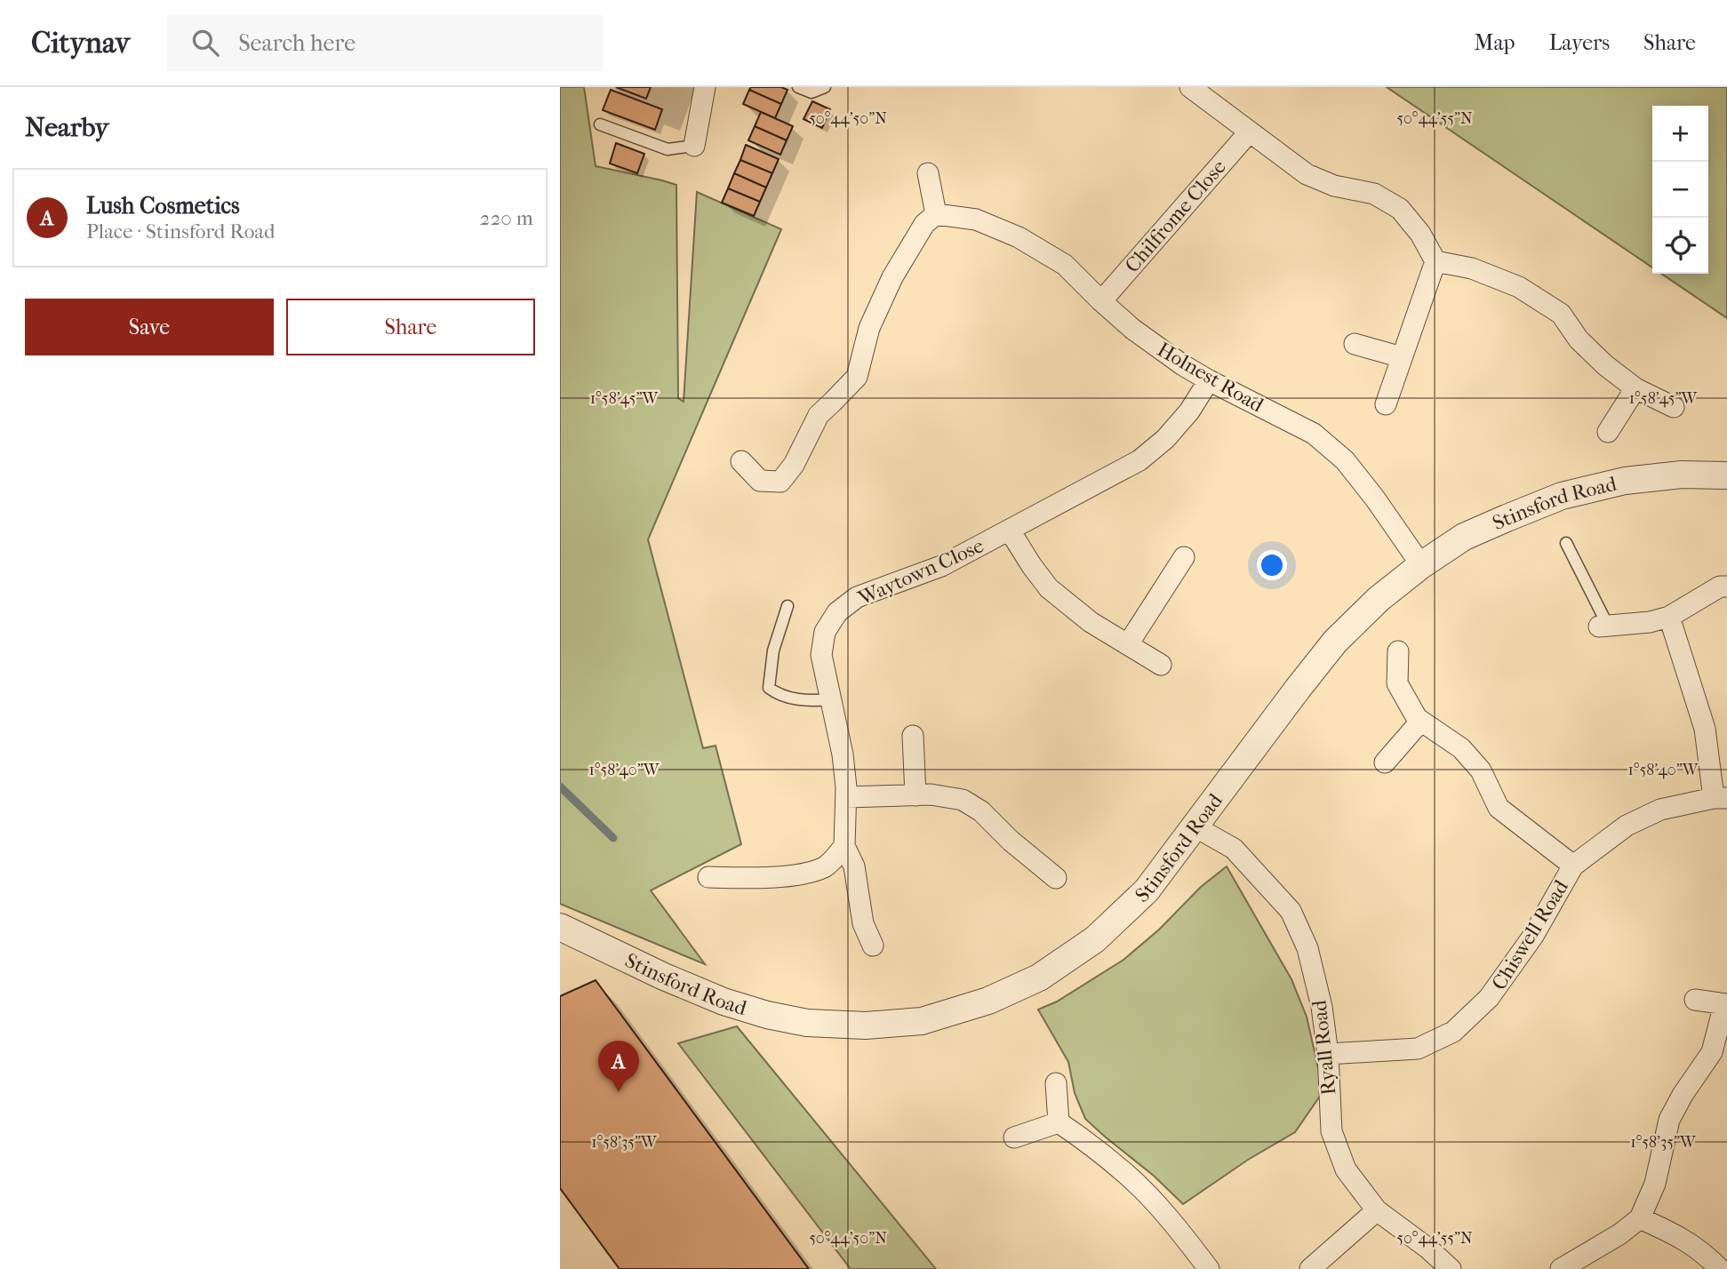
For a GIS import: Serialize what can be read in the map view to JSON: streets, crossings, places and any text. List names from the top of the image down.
{
  "streets": {
    "street": [
      "Chilfrome Close",
      "Holnest Road",
      "Stinsford Road",
      "Waytown Close",
      "Chiswell Road",
      "Ryall Road"
    ]
  },
  "crossings": [
    ["Chilfrome Close", "Holnest Road"],
    ["Holnest Road", "Stinsford Road"],
    ["Holnest Road", "Waytown Close"],
    ["Stinsford Road", "Ryall Road"],
    ["Chiswell Road", "Ryall Road"]
  ],
  "page": {
    "header": "Citynav",
    "search": "Search here",
    "nav": ["Map", "Layers", "Share"],
    "heading": "Nearby",
    "map_buttons": ["+", "−"],
    "list": [
      {
        "mark": "A",
        "name": "Lush Cosmetics",
        "note": "Place · Stinsford Road",
        "value": "220 m"
      }
    ],
    "buttons": ["Save", "Share"],
    "pins": "A"
  },
  "coordinates": [
    "50°44'50\"N",
    "50°44'55\"N",
    "1°58'45\"W",
    "1°58'40\"W",
    "1°58'35\"W"
  ]
}
